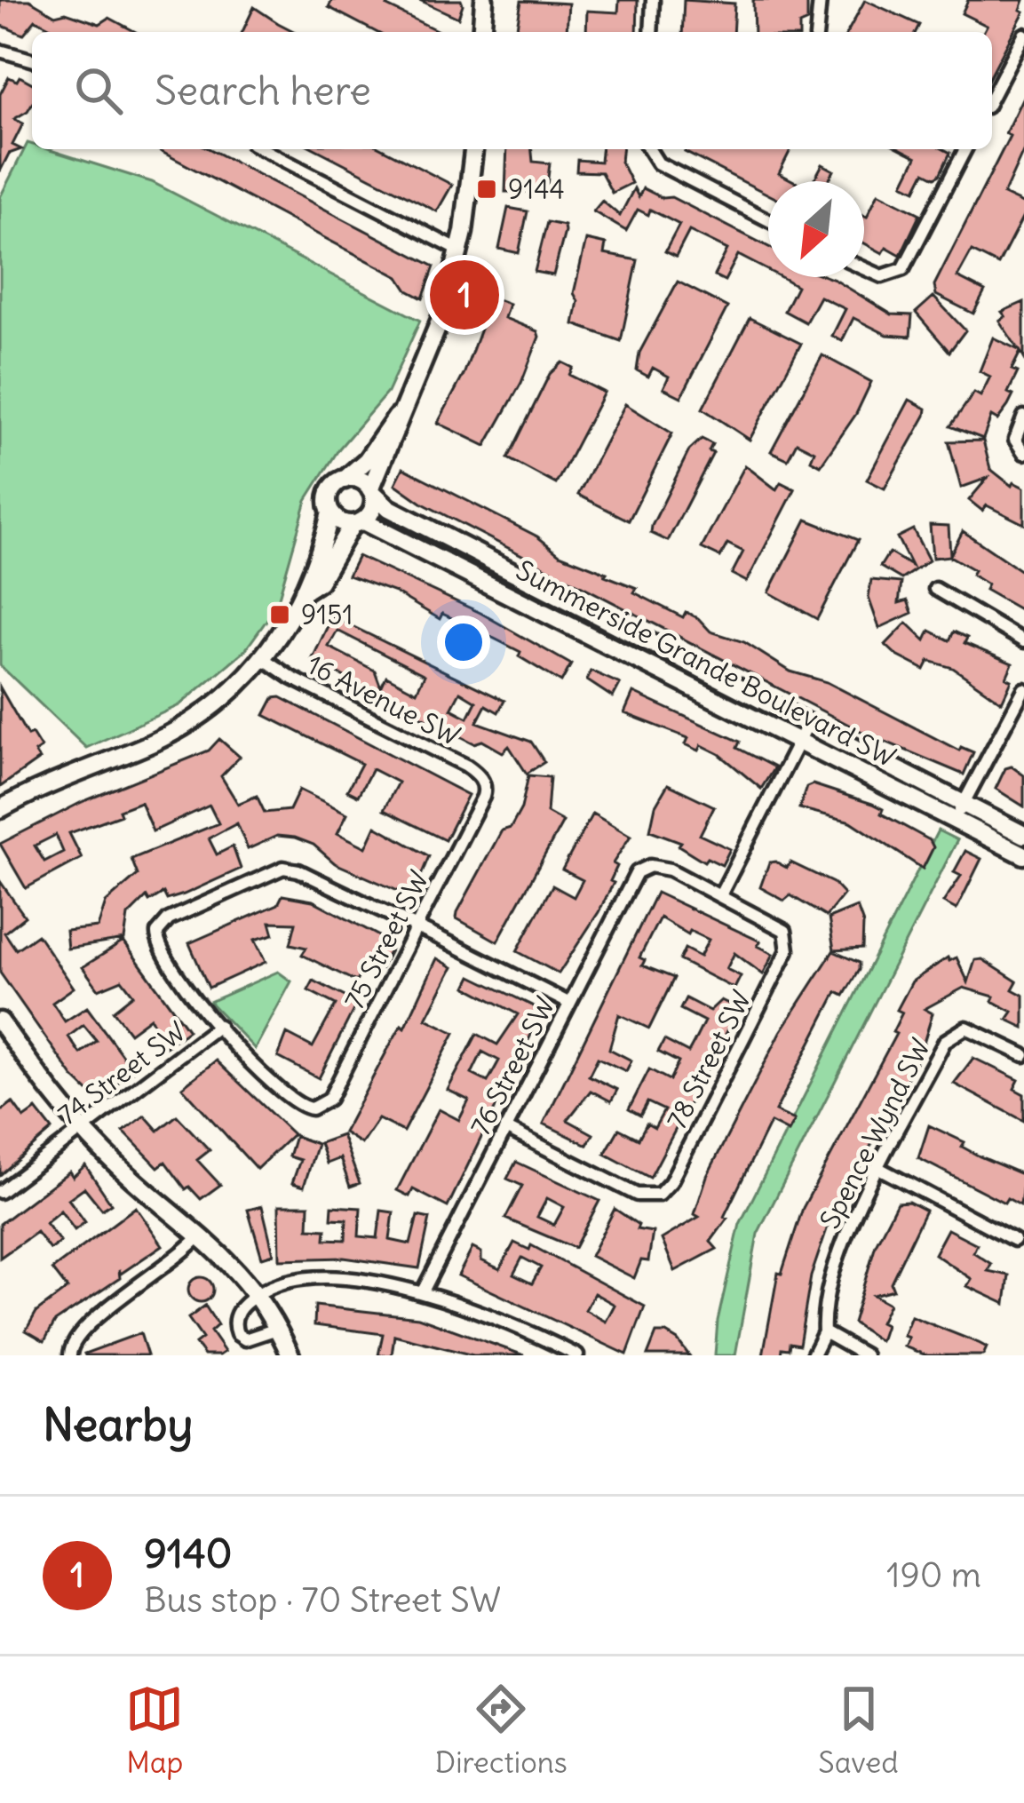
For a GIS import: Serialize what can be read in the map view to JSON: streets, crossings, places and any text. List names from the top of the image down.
{
  "streets": {
    "street": [
      "Summerside Grande Boulevard SW",
      "16 Avenue SW",
      "75 Street SW",
      "78 Street SW",
      "76 Street SW",
      "74 Street SW",
      "Spence Wynd SW"
    ]
  },
  "crossings": [
    ["16 Avenue SW", "75 Street SW"],
    ["75 Street SW", "74 Street SW"],
    ["78 Street SW", "76 Street SW"]
  ],
  "places": {
    "transit": ["9144", "9151"]
  },
  "north": "bottom left",
  "page": {
    "search": "Search here",
    "pins": "1",
    "heading": "Nearby",
    "list": [
      {
        "mark": "1",
        "name": "9140",
        "note": "Bus stop · 70 Street SW",
        "value": "190 m"
      }
    ],
    "nav": ["Map", "Directions", "Saved"]
  }
}
